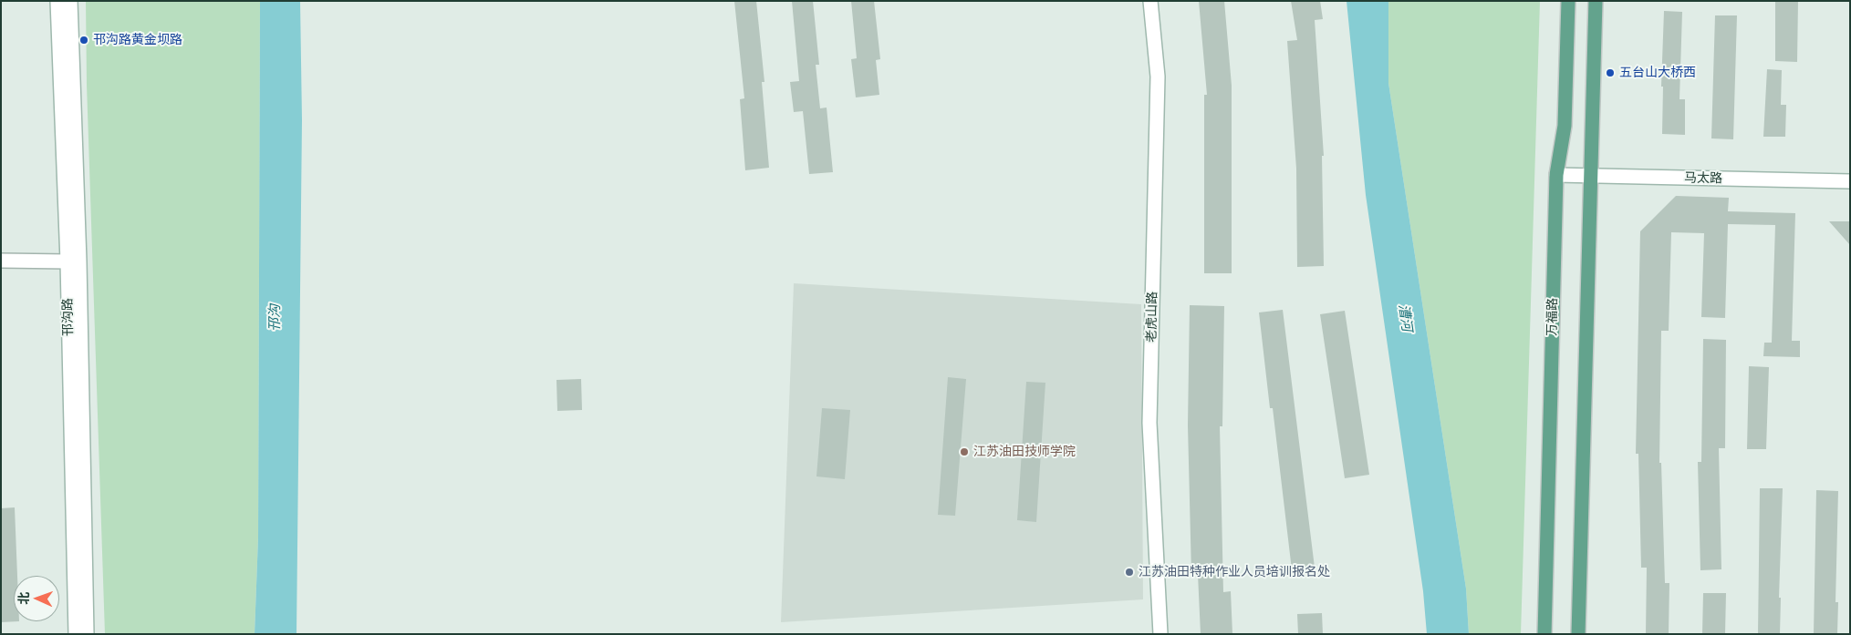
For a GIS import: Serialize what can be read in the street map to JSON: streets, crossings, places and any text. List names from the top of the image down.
{
  "streets": {
    "main road": [
      "马太路",
      "邗沟路",
      "老虎山路",
      "万福路"
    ]
  },
  "crossings": [
    ["马太路", "万福路"]
  ],
  "water": ["邗沟", "漕河"],
  "places": [
    "邗沟路黄金坝路",
    "五台山大桥西",
    "江苏油田技师学院",
    "江苏油田特种作业人员培训报名处"
  ],
  "north": "left"
}
